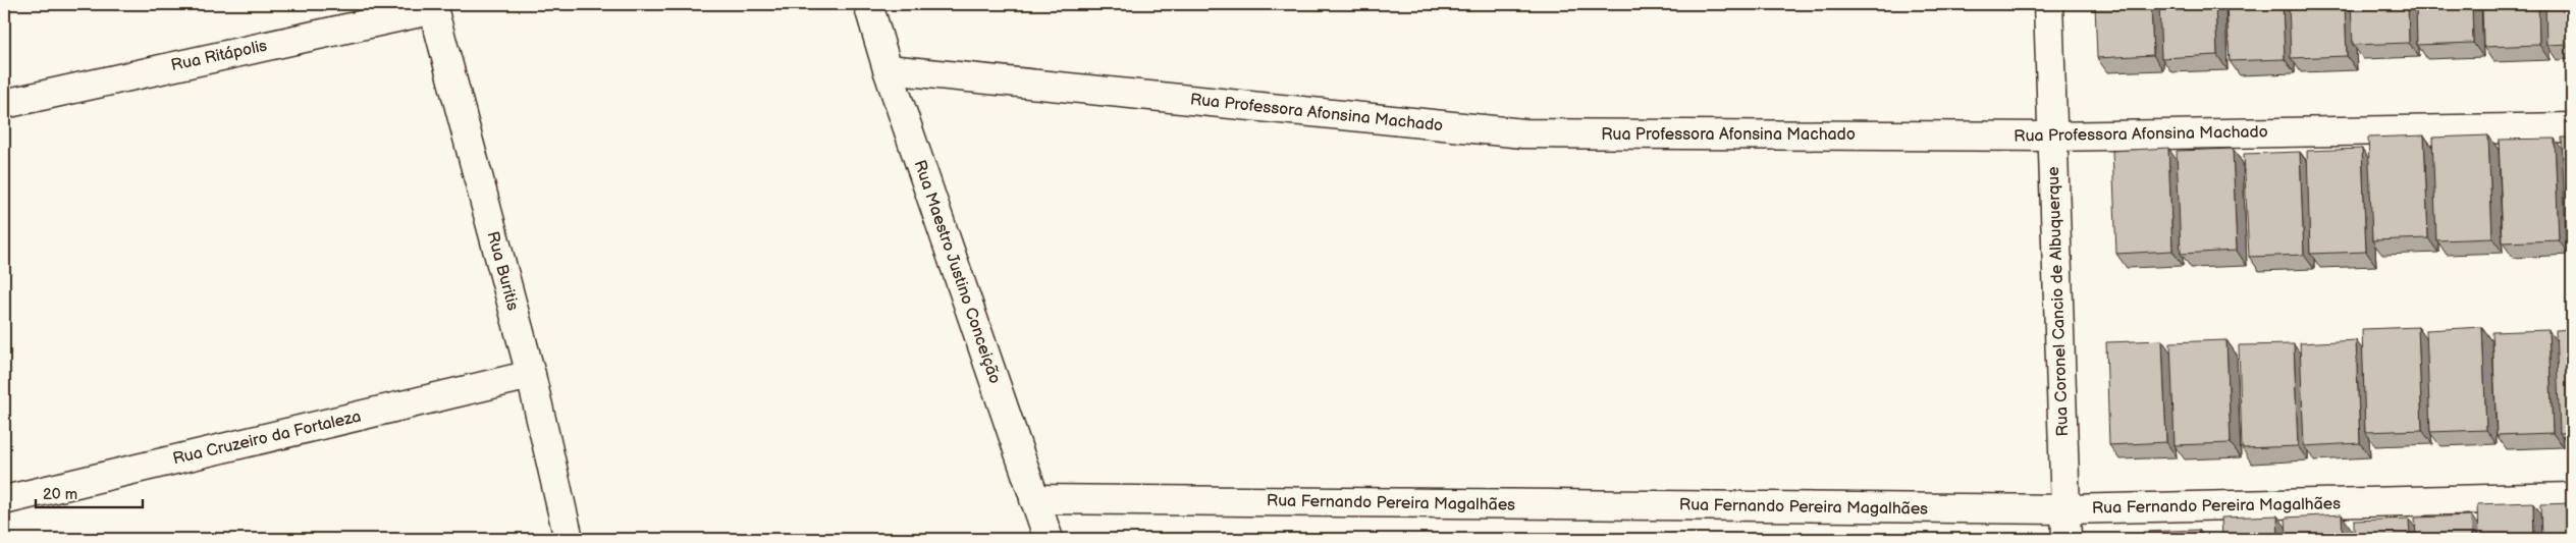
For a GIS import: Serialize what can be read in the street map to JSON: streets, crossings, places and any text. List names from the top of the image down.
{
  "streets": {
    "street": [
      "Rua Ritápolis",
      "Rua Professora Afonsina Machado",
      "Rua Buritis",
      "Rua Maestro Justino Conceição",
      "Rua Coronel Cancio de Albuquerque",
      "Rua Cruzeiro da Fortaleza",
      "Rua Fernando Pereira Magalhães"
    ]
  },
  "crossings": [
    ["Rua Ritápolis", "Rua Buritis"],
    ["Rua Professora Afonsina Machado", "Rua Maestro Justino Conceição"],
    ["Rua Professora Afonsina Machado", "Rua Coronel Cancio de Albuquerque"],
    ["Rua Buritis", "Rua Cruzeiro da Fortaleza"],
    ["Rua Maestro Justino Conceição", "Rua Fernando Pereira Magalhães"],
    ["Rua Coronel Cancio de Albuquerque", "Rua Fernando Pereira Magalhães"]
  ],
  "scale_bar": "20 m"
}
